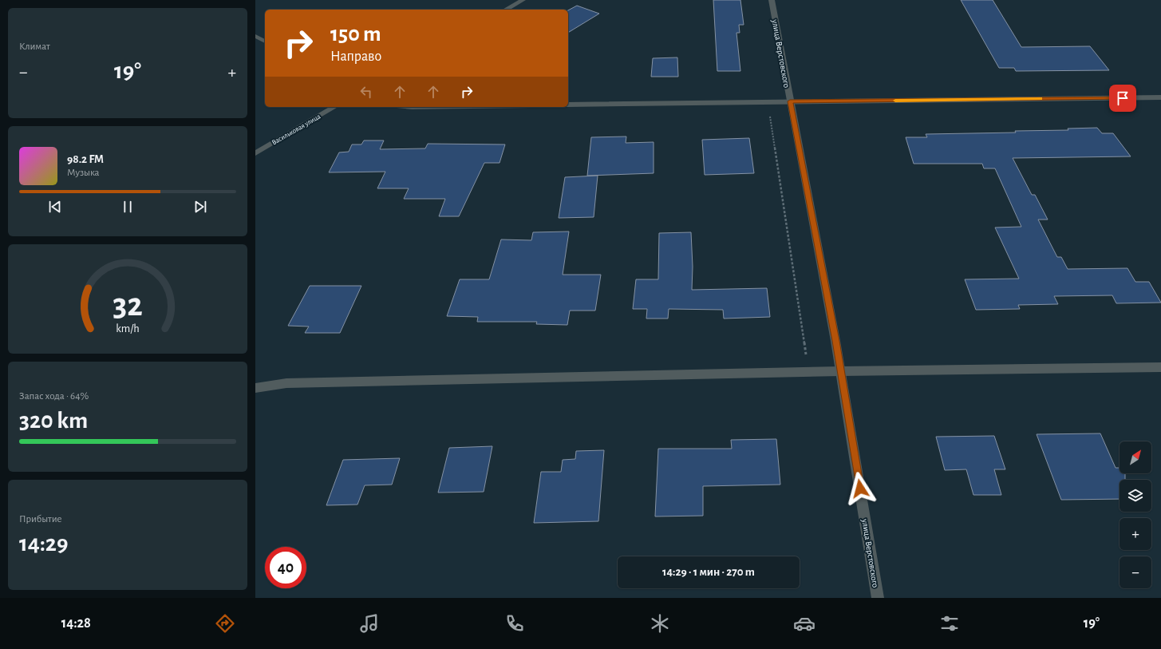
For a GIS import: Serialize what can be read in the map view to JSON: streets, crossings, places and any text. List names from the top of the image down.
{
  "streets": {
    "street": ["улица Верстовского", "Васильковая улица"]
  },
  "north": "top right",
  "page": {
    "tile": [
      "Климат",
      ["Запас хода · 64%", "320 km"],
      ["Прибытие", "14:29"]
    ],
    "turn": ["150 m", "Направо"],
    "heat": ["−", "19°", "+"],
    "song": ["98.2 FM", "Музыка"],
    "map_buttons": ["+", "−"],
    "limit": "40",
    "trip": "14:29 · 1 мин · 270 m",
    "tabs": ["14:28", "19°"],
    "gauge": ["32", "km/h"]
  }
}
